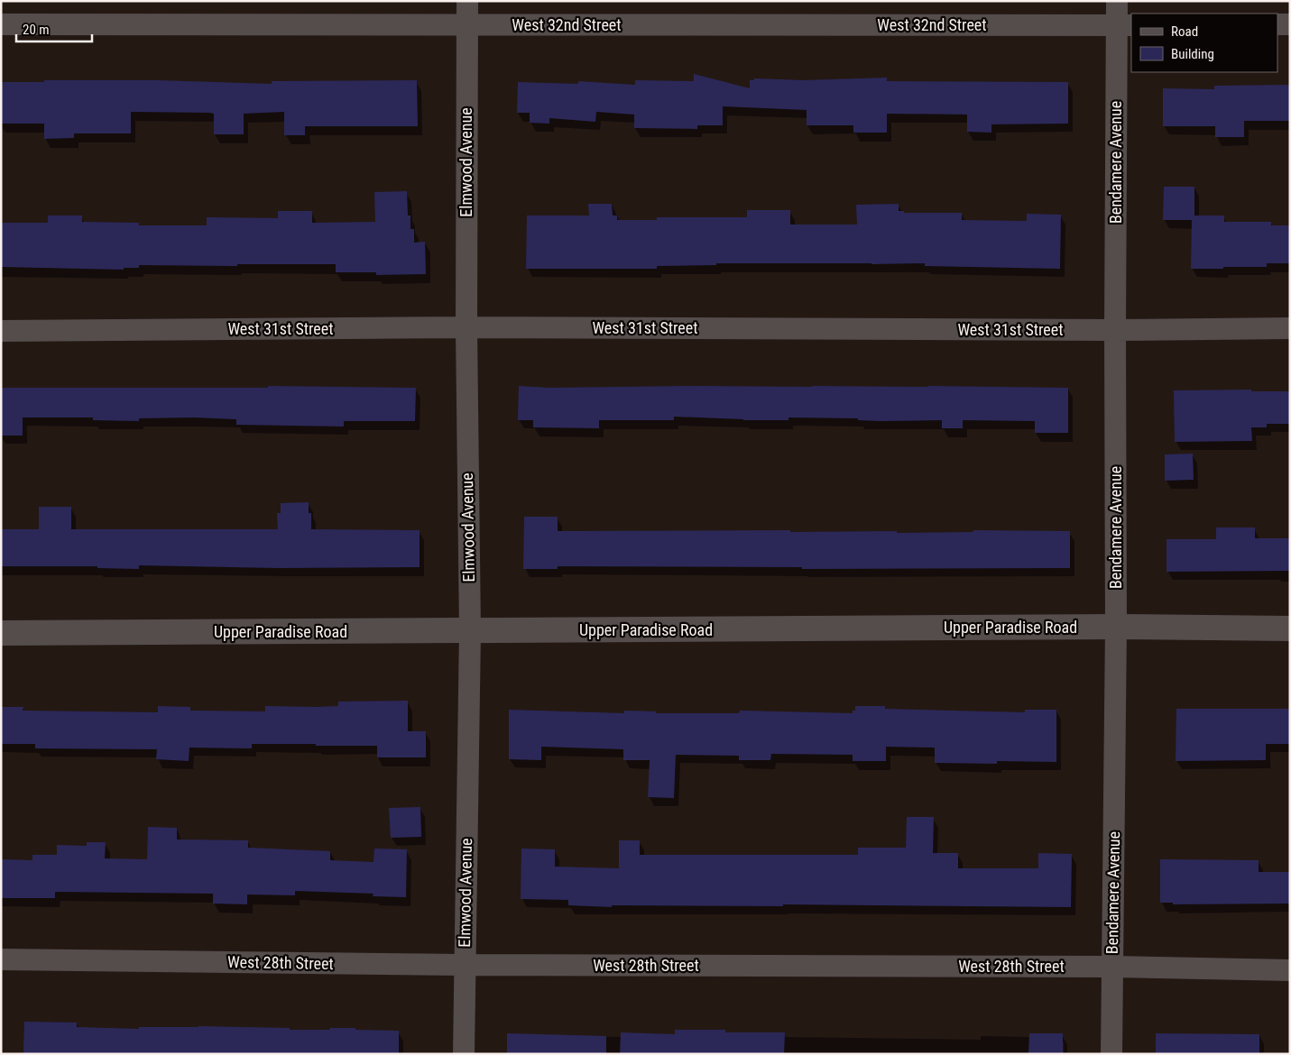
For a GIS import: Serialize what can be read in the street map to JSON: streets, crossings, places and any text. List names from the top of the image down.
{
  "streets": {
    "street": [
      "West 32nd Street",
      "Elmwood Avenue",
      "Bendamere Avenue",
      "West 31st Street",
      "Upper Paradise Road",
      "West 28th Street"
    ]
  },
  "crossings": [
    ["West 32nd Street", "Elmwood Avenue"],
    ["West 32nd Street", "Bendamere Avenue"],
    ["Elmwood Avenue", "West 31st Street"],
    ["Elmwood Avenue", "Upper Paradise Road"],
    ["Elmwood Avenue", "West 28th Street"],
    ["Bendamere Avenue", "West 31st Street"],
    ["Bendamere Avenue", "Upper Paradise Road"],
    ["Bendamere Avenue", "West 28th Street"]
  ],
  "legend": ["Road", "Building"],
  "scale_bar": "20 m"
}
